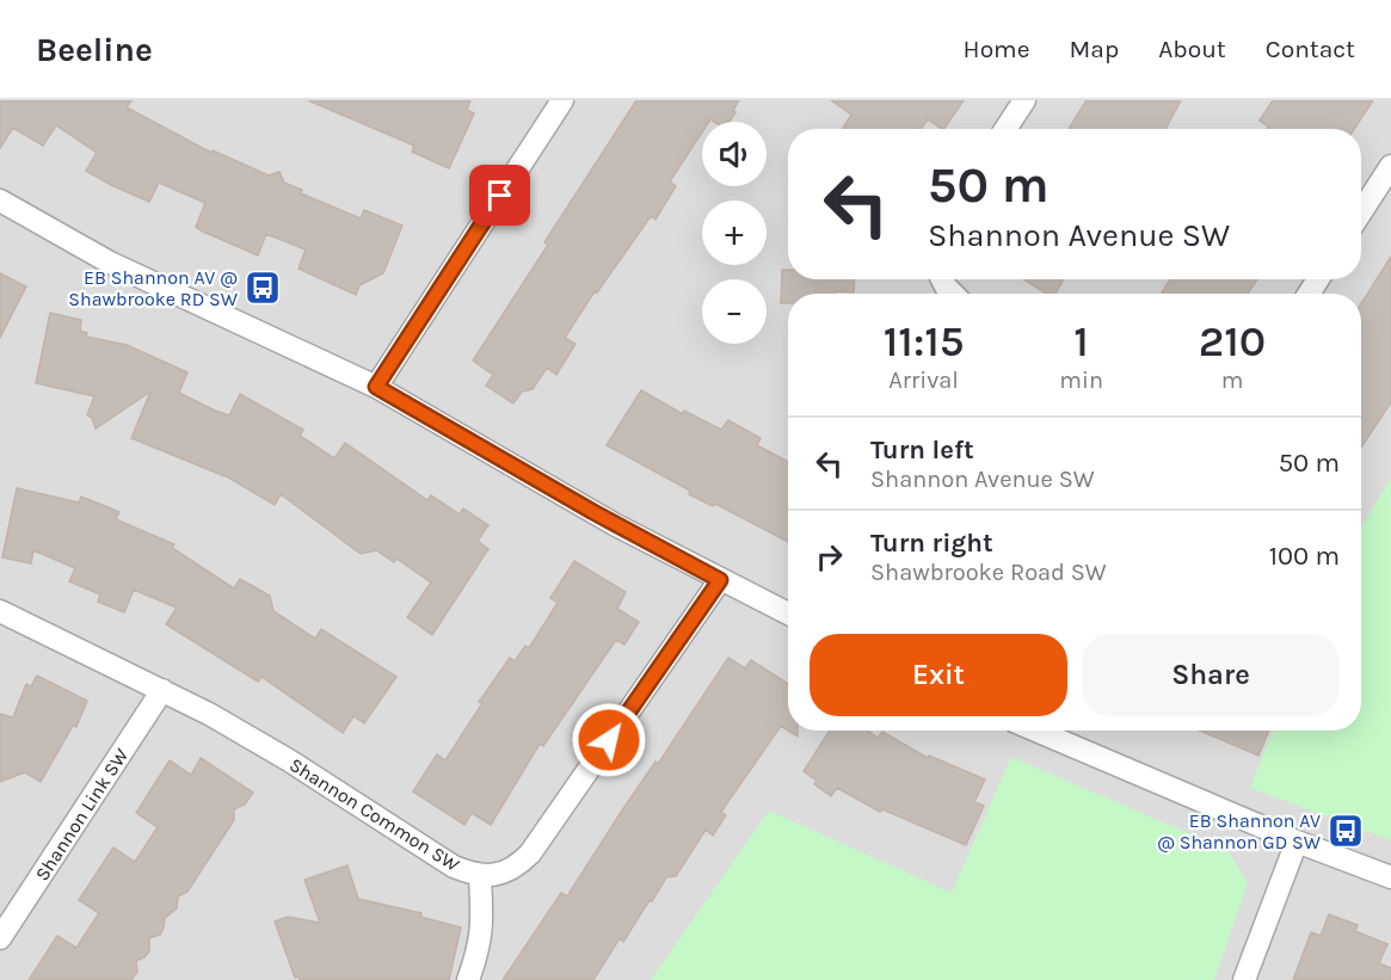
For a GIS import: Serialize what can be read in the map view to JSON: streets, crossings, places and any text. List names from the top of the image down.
{
  "streets": {
    "street": ["Shannon Link SW", "Shannon Common SW"]
  },
  "crossings": [
    ["Shannon Link SW", "Shannon Common SW"]
  ],
  "places": {
    "bus stop": ["EB Shannon AV @ Shawbrooke RD SW", "EB Shannon AV @ Shannon GD SW"]
  },
  "page": {
    "header": "Beeline",
    "nav": [
      "Home",
      "Map",
      "About",
      "Contact"
    ],
    "map_buttons": ["+", "−"],
    "turn": ["50 m", "Shannon Avenue SW"],
    "eta": [
      "11:15",
      "Arrival",
      "1",
      "min",
      "210",
      "m"
    ],
    "list": [
      {
        "name": "Turn left",
        "note": "Shannon Avenue SW",
        "value": "50 m"
      },
      {
        "name": "Turn right",
        "note": "Shawbrooke Road SW",
        "value": "100 m"
      }
    ],
    "buttons": ["Exit", "Share"]
  }
}
